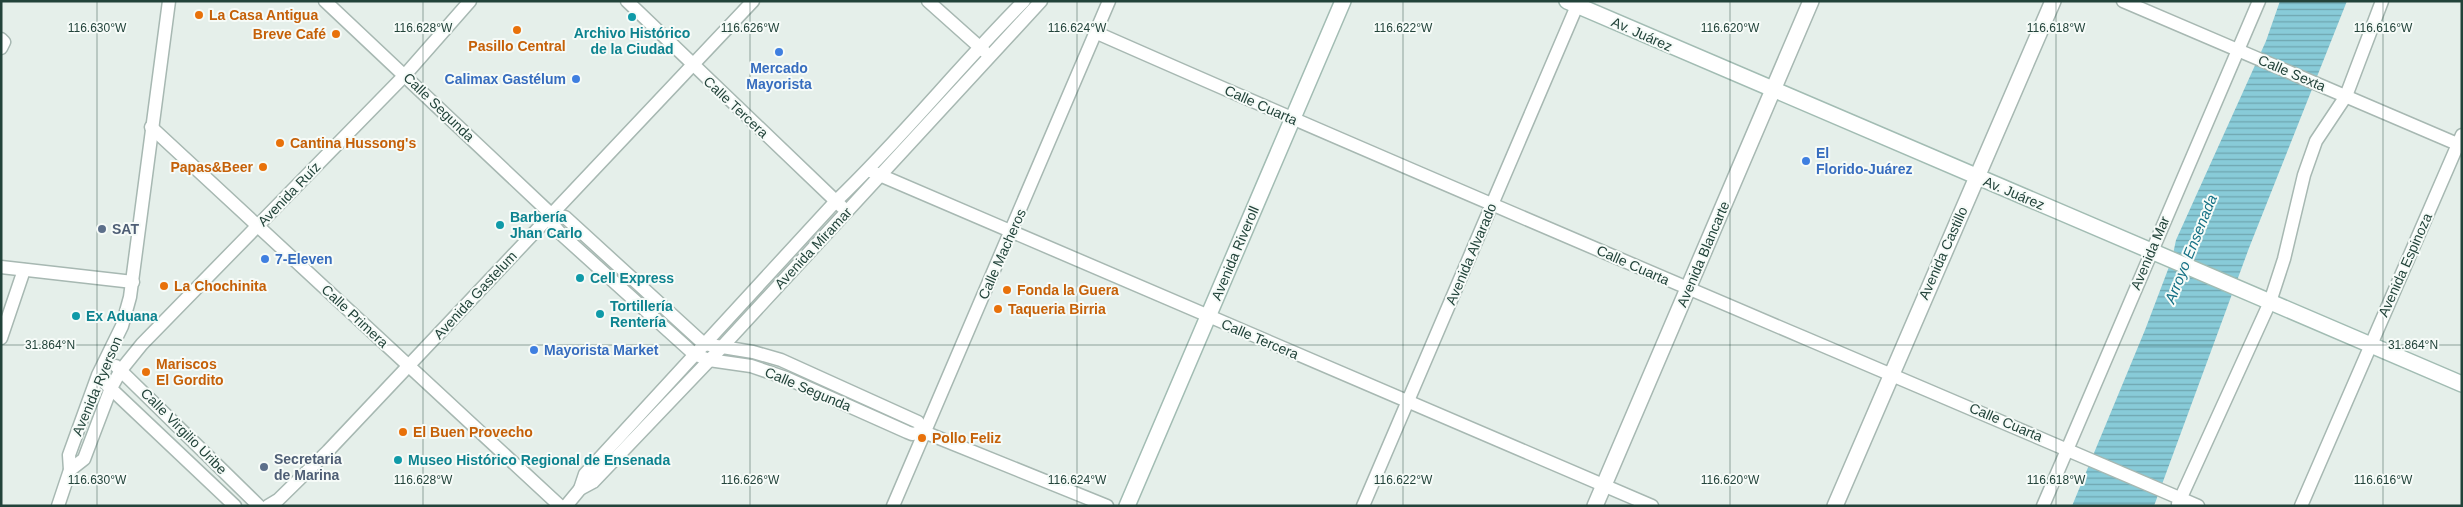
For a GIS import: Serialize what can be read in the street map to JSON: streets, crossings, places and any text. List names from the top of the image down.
{
  "streets": {
    "main road": [
      "Av. Juárez",
      "Avenida Riveroll",
      "Avenida Castillo",
      "Avenida Blancarte"
    ],
    "street": [
      "Calle Sexta",
      "Calle Cuarta",
      "Calle Segunda",
      "Calle Tercera",
      "Avenida Ruíz",
      "Avenida Miramar",
      "Avenida Mar",
      "Calle Macheros",
      "Avenida Alvarado",
      "Avenida Espinoza",
      "Avenida Gastelum",
      "Calle Primera",
      "Avenida Ryerson",
      "Calle Virgilio Uribe"
    ]
  },
  "crossings": [
    ["Av. Juárez", "Avenida Castillo"],
    ["Av. Juárez", "Avenida Mar"],
    ["Av. Juárez", "Avenida Alvarado"],
    ["Av. Juárez", "Avenida Blancarte"],
    ["Av. Juárez", "Avenida Espinoza"],
    ["Calle Sexta", "Avenida Mar"],
    ["Calle Sexta", "Avenida Espinoza"],
    ["Calle Cuarta", "Avenida Riveroll"],
    ["Calle Cuarta", "Avenida Castillo"],
    ["Calle Cuarta", "Avenida Mar"],
    ["Calle Cuarta", "Calle Macheros"],
    ["Calle Cuarta", "Avenida Alvarado"],
    ["Calle Cuarta", "Avenida Blancarte"],
    ["Calle Segunda", "Avenida Ruíz"],
    ["Calle Segunda", "Avenida Miramar"],
    ["Calle Segunda", "Calle Macheros"],
    ["Calle Segunda", "Avenida Gastelum"],
    ["Calle Tercera", "Avenida Miramar"],
    ["Calle Tercera", "Avenida Riveroll"],
    ["Calle Tercera", "Calle Macheros"],
    ["Calle Tercera", "Avenida Alvarado"],
    ["Calle Tercera", "Avenida Blancarte"],
    ["Calle Tercera", "Avenida Gastelum"],
    ["Avenida Ruíz", "Calle Primera"],
    ["Avenida Ruíz", "Avenida Ryerson"],
    ["Avenida Ruíz", "Calle Virgilio Uribe"],
    ["Avenida Gastelum", "Calle Primera"],
    ["Calle Primera", "Avenida Ryerson"],
    ["Avenida Ryerson", "Calle Virgilio Uribe"]
  ],
  "water": ["Arroyo Ensenada"],
  "places": [
    "La Casa Antigua",
    "Archivo Histórico de la Ciudad",
    "Pasillo Central",
    "Breve Café",
    "Mercado Mayorista",
    "Calimax Gastélum",
    "Cantina Hussong's",
    "El Florido-Juárez",
    "Papas&Beer",
    "Barbería Jhan Carlo",
    "SAT",
    "7-Eleven",
    "Cell Express",
    "La Chochinita",
    "Fonda la Guera",
    "Taqueria Birria",
    "Tortillería Rentería",
    "Ex Aduana",
    "Mayorista Market",
    "Mariscos El Gordito",
    "El Buen Provecho",
    "Pollo Feliz",
    "Museo Histórico Regional de Ensenada",
    "Secretaria de Marina"
  ],
  "coordinates": [
    "116.630°W",
    "116.628°W",
    "116.626°W",
    "116.624°W",
    "116.622°W",
    "116.620°W",
    "116.618°W",
    "116.616°W",
    "31.864°N"
  ]
}
